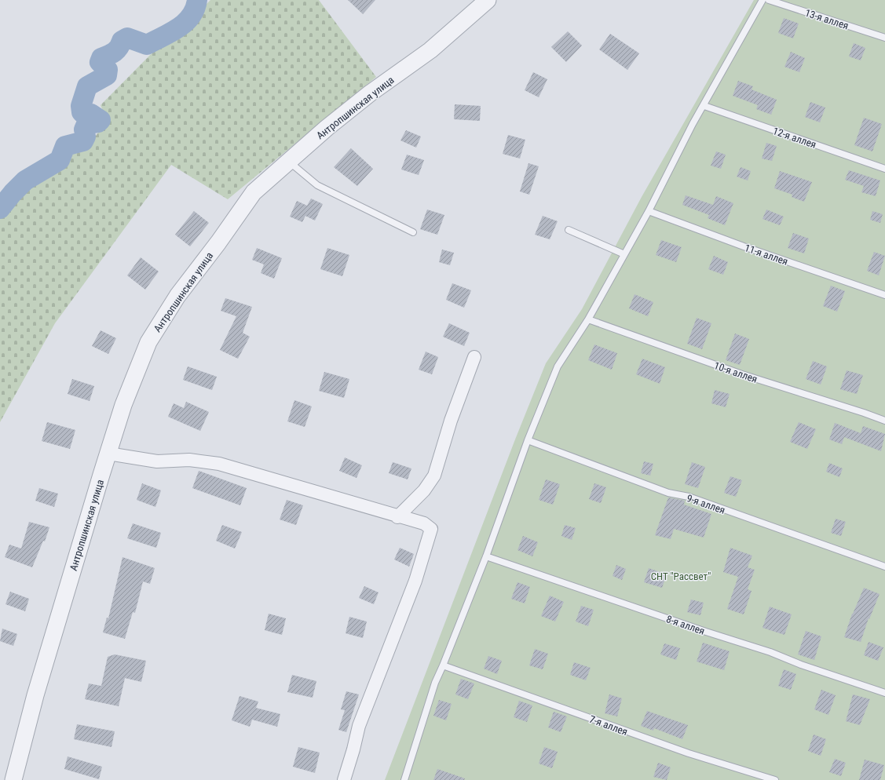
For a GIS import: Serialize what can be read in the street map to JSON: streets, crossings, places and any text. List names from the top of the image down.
{
  "streets": {
    "street": ["Антропшинская улица"],
    "lane": [
      "13-я аллея",
      "12-я аллея",
      "11-я аллея",
      "10-я аллея",
      "9-я аллея",
      "8-я аллея",
      "7-я аллея"
    ]
  },
  "parks": ["СНТ \"Рассвет\""]
}
